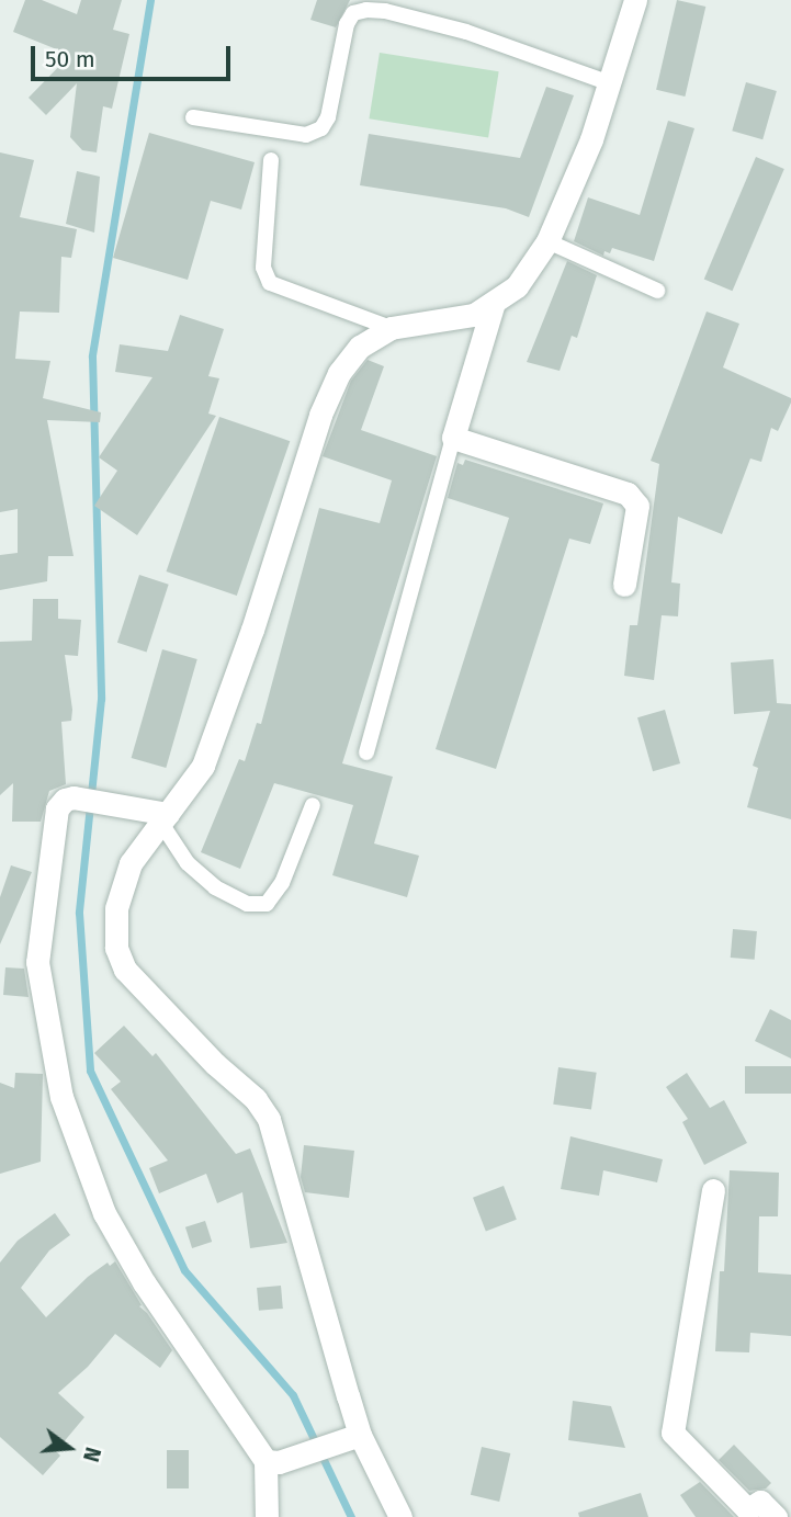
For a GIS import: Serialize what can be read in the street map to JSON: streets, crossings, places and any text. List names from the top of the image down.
{
  "scale_bar": "50 m",
  "north": "right"
}
